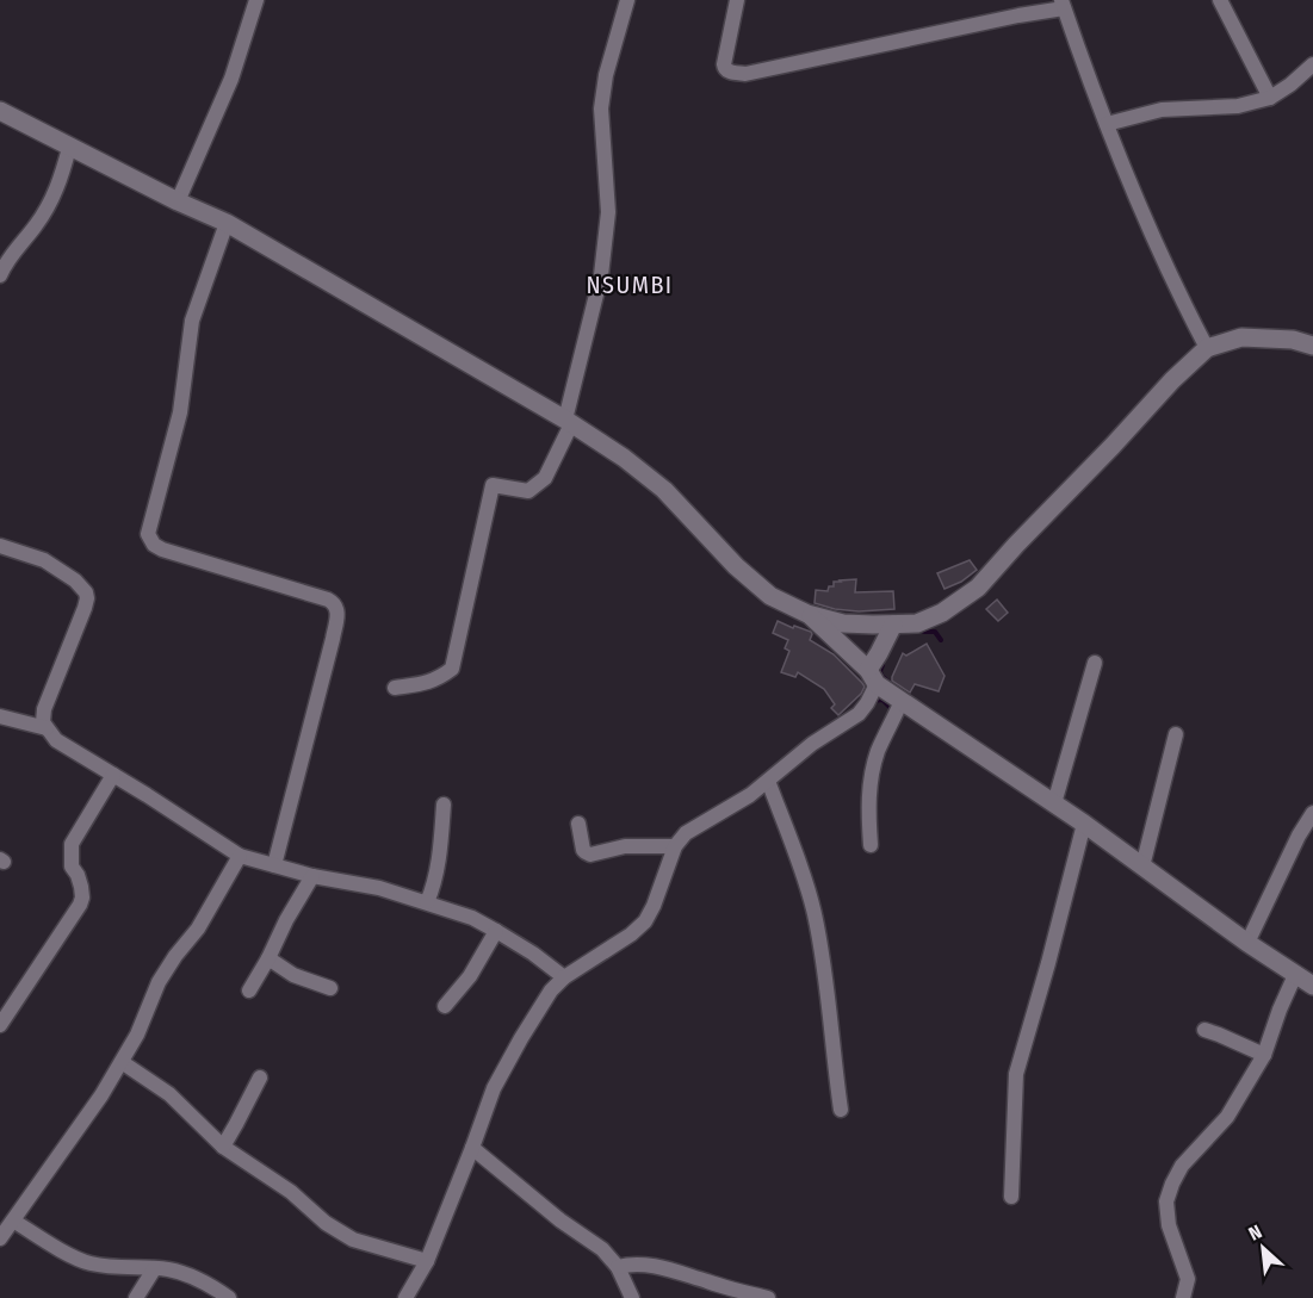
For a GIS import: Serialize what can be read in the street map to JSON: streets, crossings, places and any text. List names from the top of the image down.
{
  "districts": ["NSUMBI"],
  "north": "top left"
}
